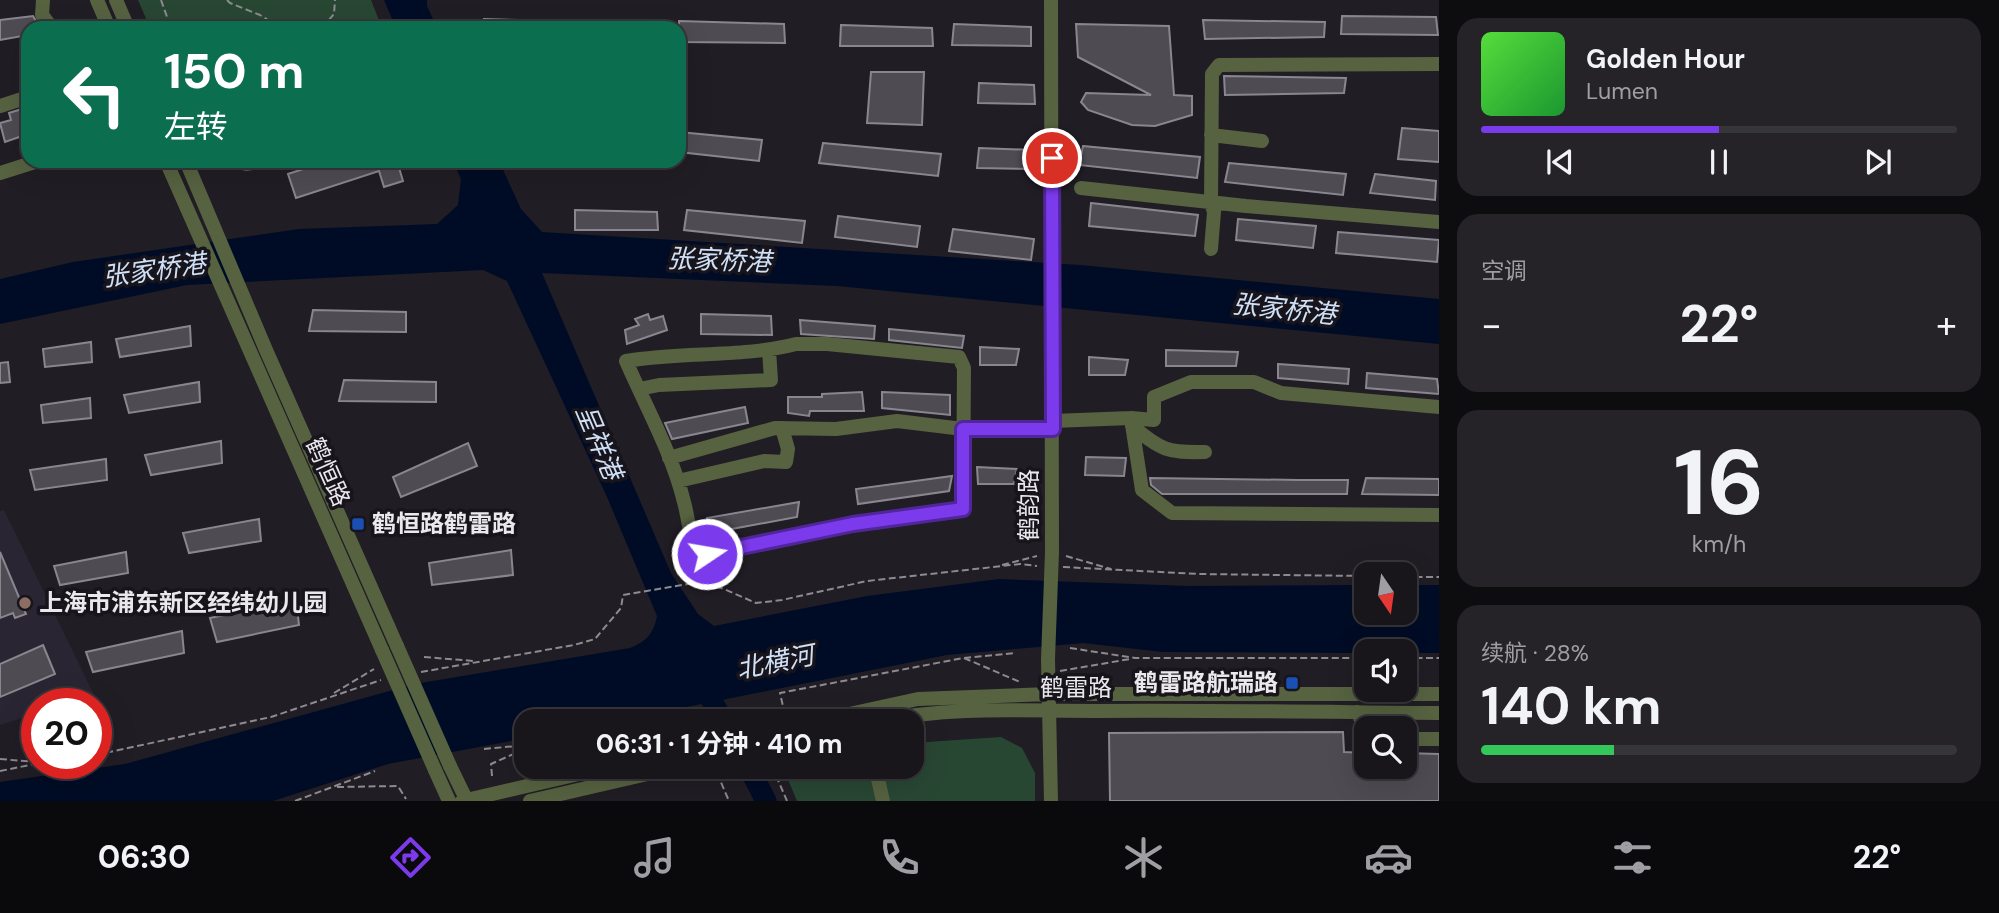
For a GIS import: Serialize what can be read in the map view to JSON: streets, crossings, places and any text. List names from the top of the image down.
{
  "streets": {
    "street": ["鹤恒路", "鹤韵路", "鹤雷路"]
  },
  "crossings": [
    ["鹤韵路", "鹤雷路"]
  ],
  "water": ["张家桥港", "呈祥港", "北横河"],
  "places": {
    "transit": ["鹤恒路鹤雷路", "鹤雷路航瑞路"],
    "other": ["上海市浦东新区经纬幼儿园"]
  },
  "north": "bottom",
  "page": {
    "turn": ["150 m", "左转"],
    "song": ["Golden Hour", "Lumen"],
    "tile": [
      "空调",
      ["16", "km/h"],
      ["续航 · 28%", "140 km"]
    ],
    "heat": ["−", "22°", "+"],
    "limit": "20",
    "trip": "06:31 · 1 分钟 · 410 m",
    "tabs": ["06:30", "22°"]
  }
}
